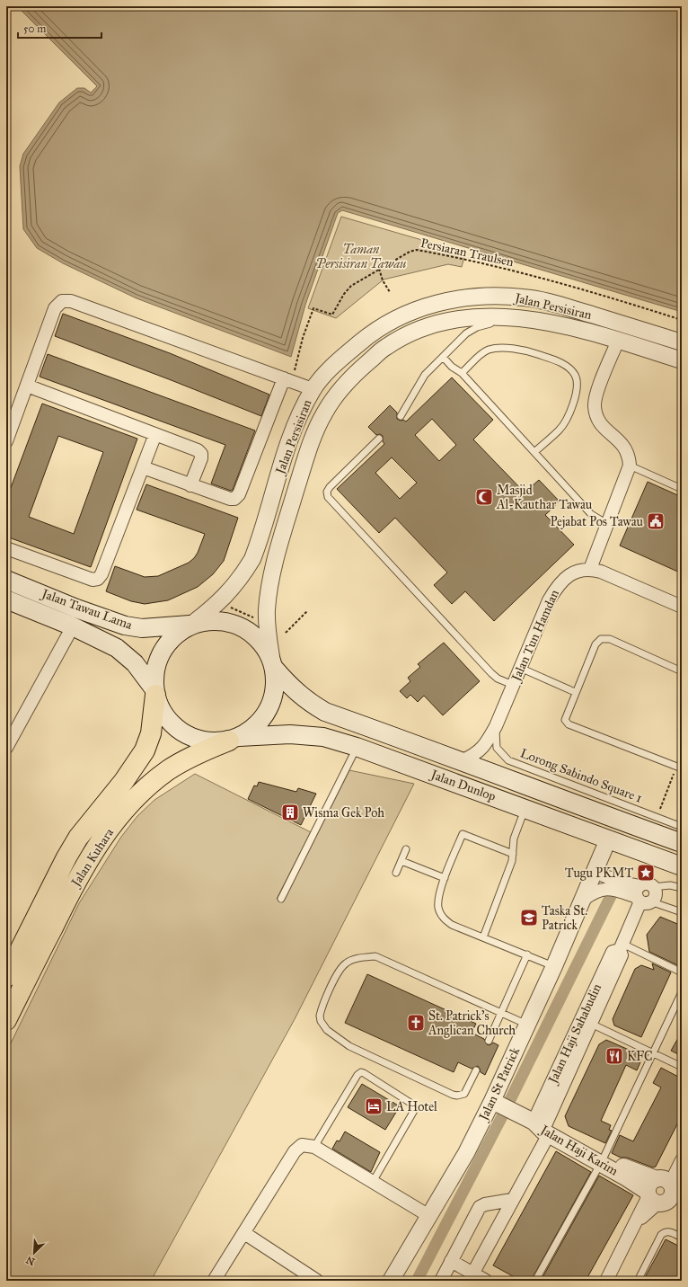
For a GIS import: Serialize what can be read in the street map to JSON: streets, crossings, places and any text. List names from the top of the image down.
{
  "streets": {
    "main road": ["Jalan Tawau Lama", "Jalan Dunlop", "Jalan Kuhara"],
    "street": [
      "Jalan Persisiran",
      "Jalan Tun Hamdan",
      "Jalan Haji Sahabudin",
      "Jalan St Patrick",
      "Jalan Haji Karim"
    ],
    "lane": ["Lorong Sabindo Square 1"],
    "path": ["Persiaran Traulsen"]
  },
  "crossings": [
    ["Jalan Persisiran", "Jalan Tawau Lama"],
    ["Jalan Persisiran", "Jalan Dunlop"],
    ["Jalan Persisiran", "Jalan Kuhara"],
    ["Jalan Tawau Lama", "Jalan Dunlop"],
    ["Jalan Tawau Lama", "Jalan Kuhara"],
    ["Jalan Tun Hamdan", "Lorong Sabindo Square 1"],
    ["Jalan Tun Hamdan", "Jalan Dunlop"],
    ["Jalan Dunlop", "Jalan Kuhara"],
    ["Jalan Dunlop", "Jalan St Patrick"],
    ["Jalan Haji Sahabudin", "Jalan Haji Karim"],
    ["Jalan St Patrick", "Jalan Haji Karim"]
  ],
  "parks": ["Taman Persisiran Tawau"],
  "places": {
    "mosque": ["Masjid Al-Kauthar Tawau"],
    "public building": ["Pejabat Pos Tawau"],
    "building": ["Wisma Gek Poh"],
    "place": ["Tugu PKMT"],
    "school or university": ["Taska St. Patrick"],
    "church": ["St. Patrick's Anglican Church"],
    "restaurant": ["KFC"],
    "hotel": ["LA Hotel"]
  },
  "scale_bar": "50 m",
  "north": "bottom left"
}
